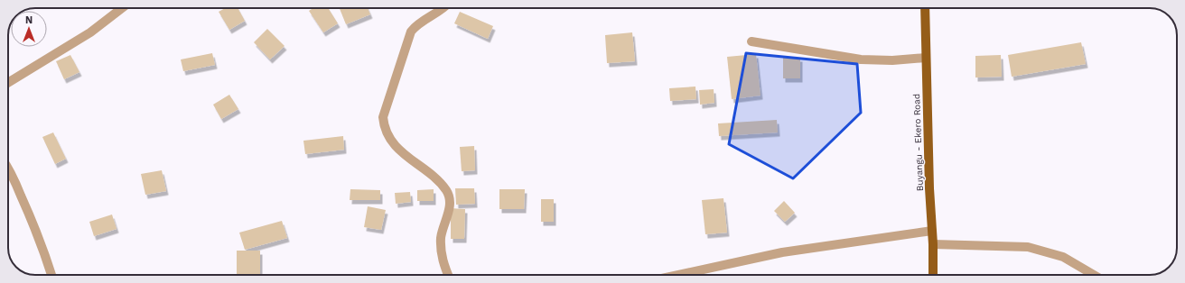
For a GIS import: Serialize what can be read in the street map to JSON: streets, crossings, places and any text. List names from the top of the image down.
{
  "streets": {
    "main road": ["Buyangu - Ekero Road"]
  },
  "north": "top"
}
